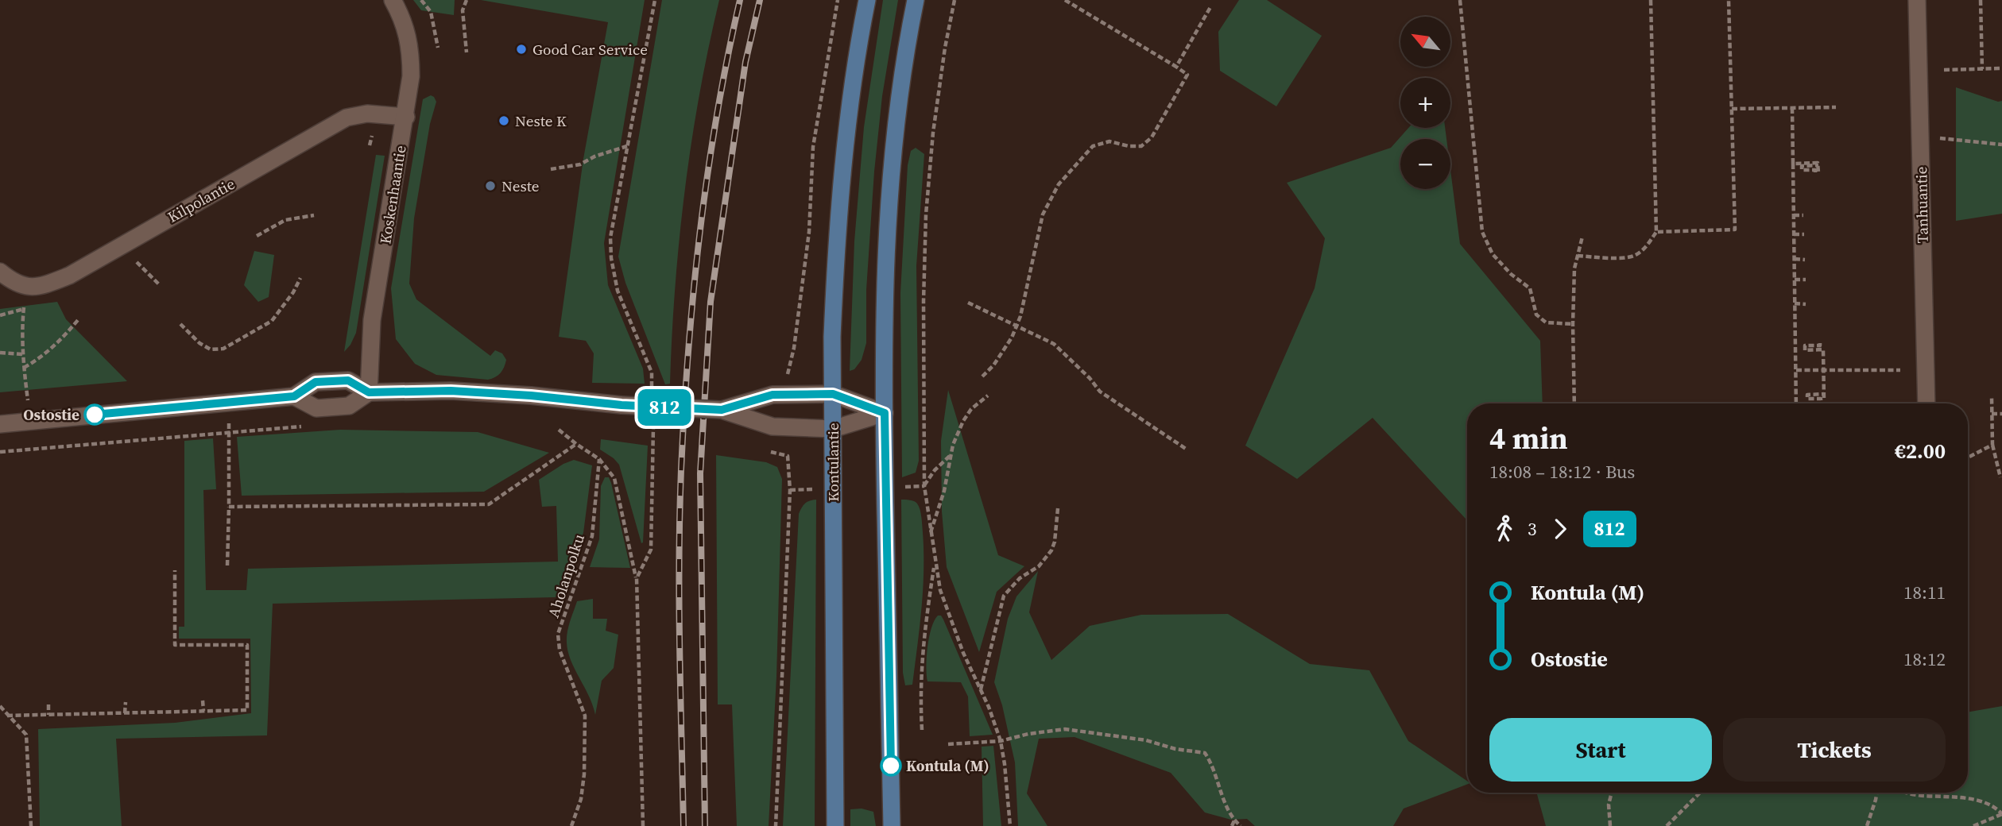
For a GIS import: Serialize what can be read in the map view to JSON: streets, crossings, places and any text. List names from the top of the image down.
{
  "streets": {
    "main road": ["Kontulantie"],
    "street": ["Koskenhaantie", "Kilpolantie", "Tanhuantie"],
    "path": ["Aholanpolku"]
  },
  "crossings": [
    ["Koskenhaantie", "Kilpolantie"]
  ],
  "places": [
    "Good Car Service",
    "Neste K",
    "Neste",
    "Ostostie",
    "Kontula (M)"
  ],
  "lines": ["bus line 812"],
  "north": "top left",
  "page": {
    "on_map": "812",
    "map_buttons": ["+", "−"],
    "heading": ["4 min", "18:08 – 18:12 · Bus", "€2.00"],
    "legs": ["3", "812"],
    "list": [
      {
        "name": "Kontula (M)",
        "value": "18:11"
      },
      {
        "name": "Ostostie",
        "value": "18:12"
      }
    ],
    "buttons": ["Start", "Tickets"]
  }
}
